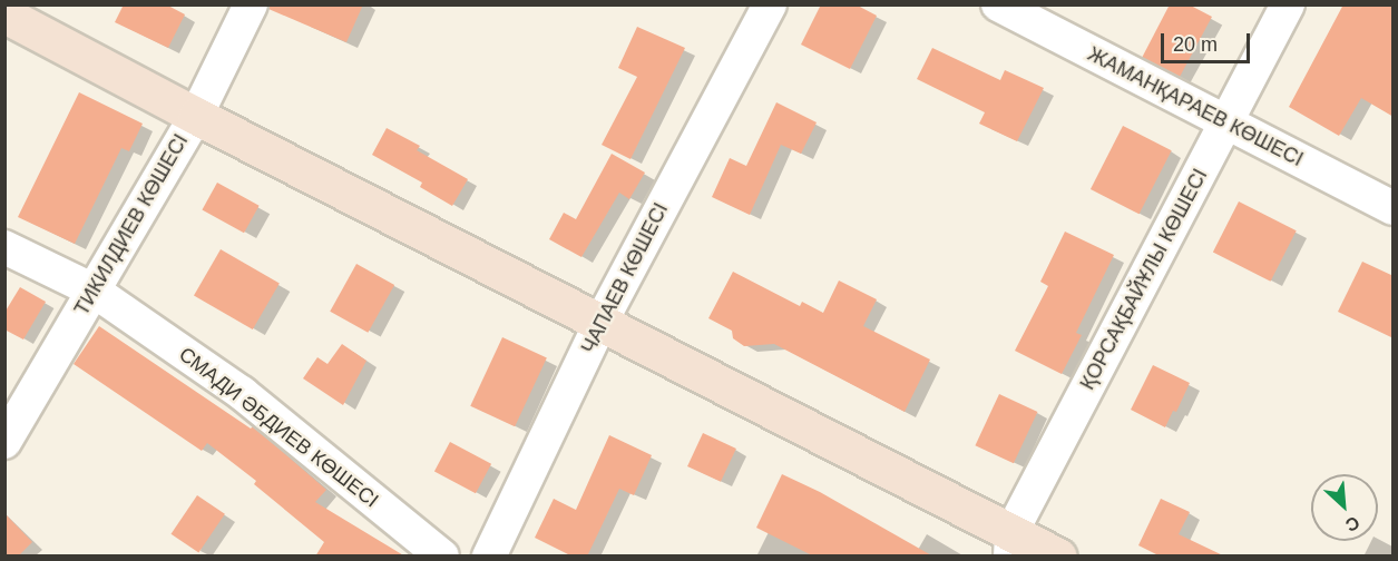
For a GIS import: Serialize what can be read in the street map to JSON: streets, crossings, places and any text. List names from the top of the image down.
{
  "streets": {
    "street": [
      "ЖАМАНҚАРАЕВ КӨШЕСІ",
      "ТИКИЛДИЕВ КӨШЕСІ",
      "ЧАПАЕВ КӨШЕСІ",
      "ҚОРСАҚБАЙҰЛЫ КӨШЕСІ",
      "СМАДИ ӘБДИЕВ КӨШЕСІ"
    ]
  },
  "crossings": [
    ["ЖАМАНҚАРАЕВ КӨШЕСІ", "ҚОРСАҚБАЙҰЛЫ КӨШЕСІ"],
    ["ТИКИЛДИЕВ КӨШЕСІ", "СМАДИ ӘБДИЕВ КӨШЕСІ"]
  ],
  "scale_bar": "20 m",
  "north": "bottom right"
}
